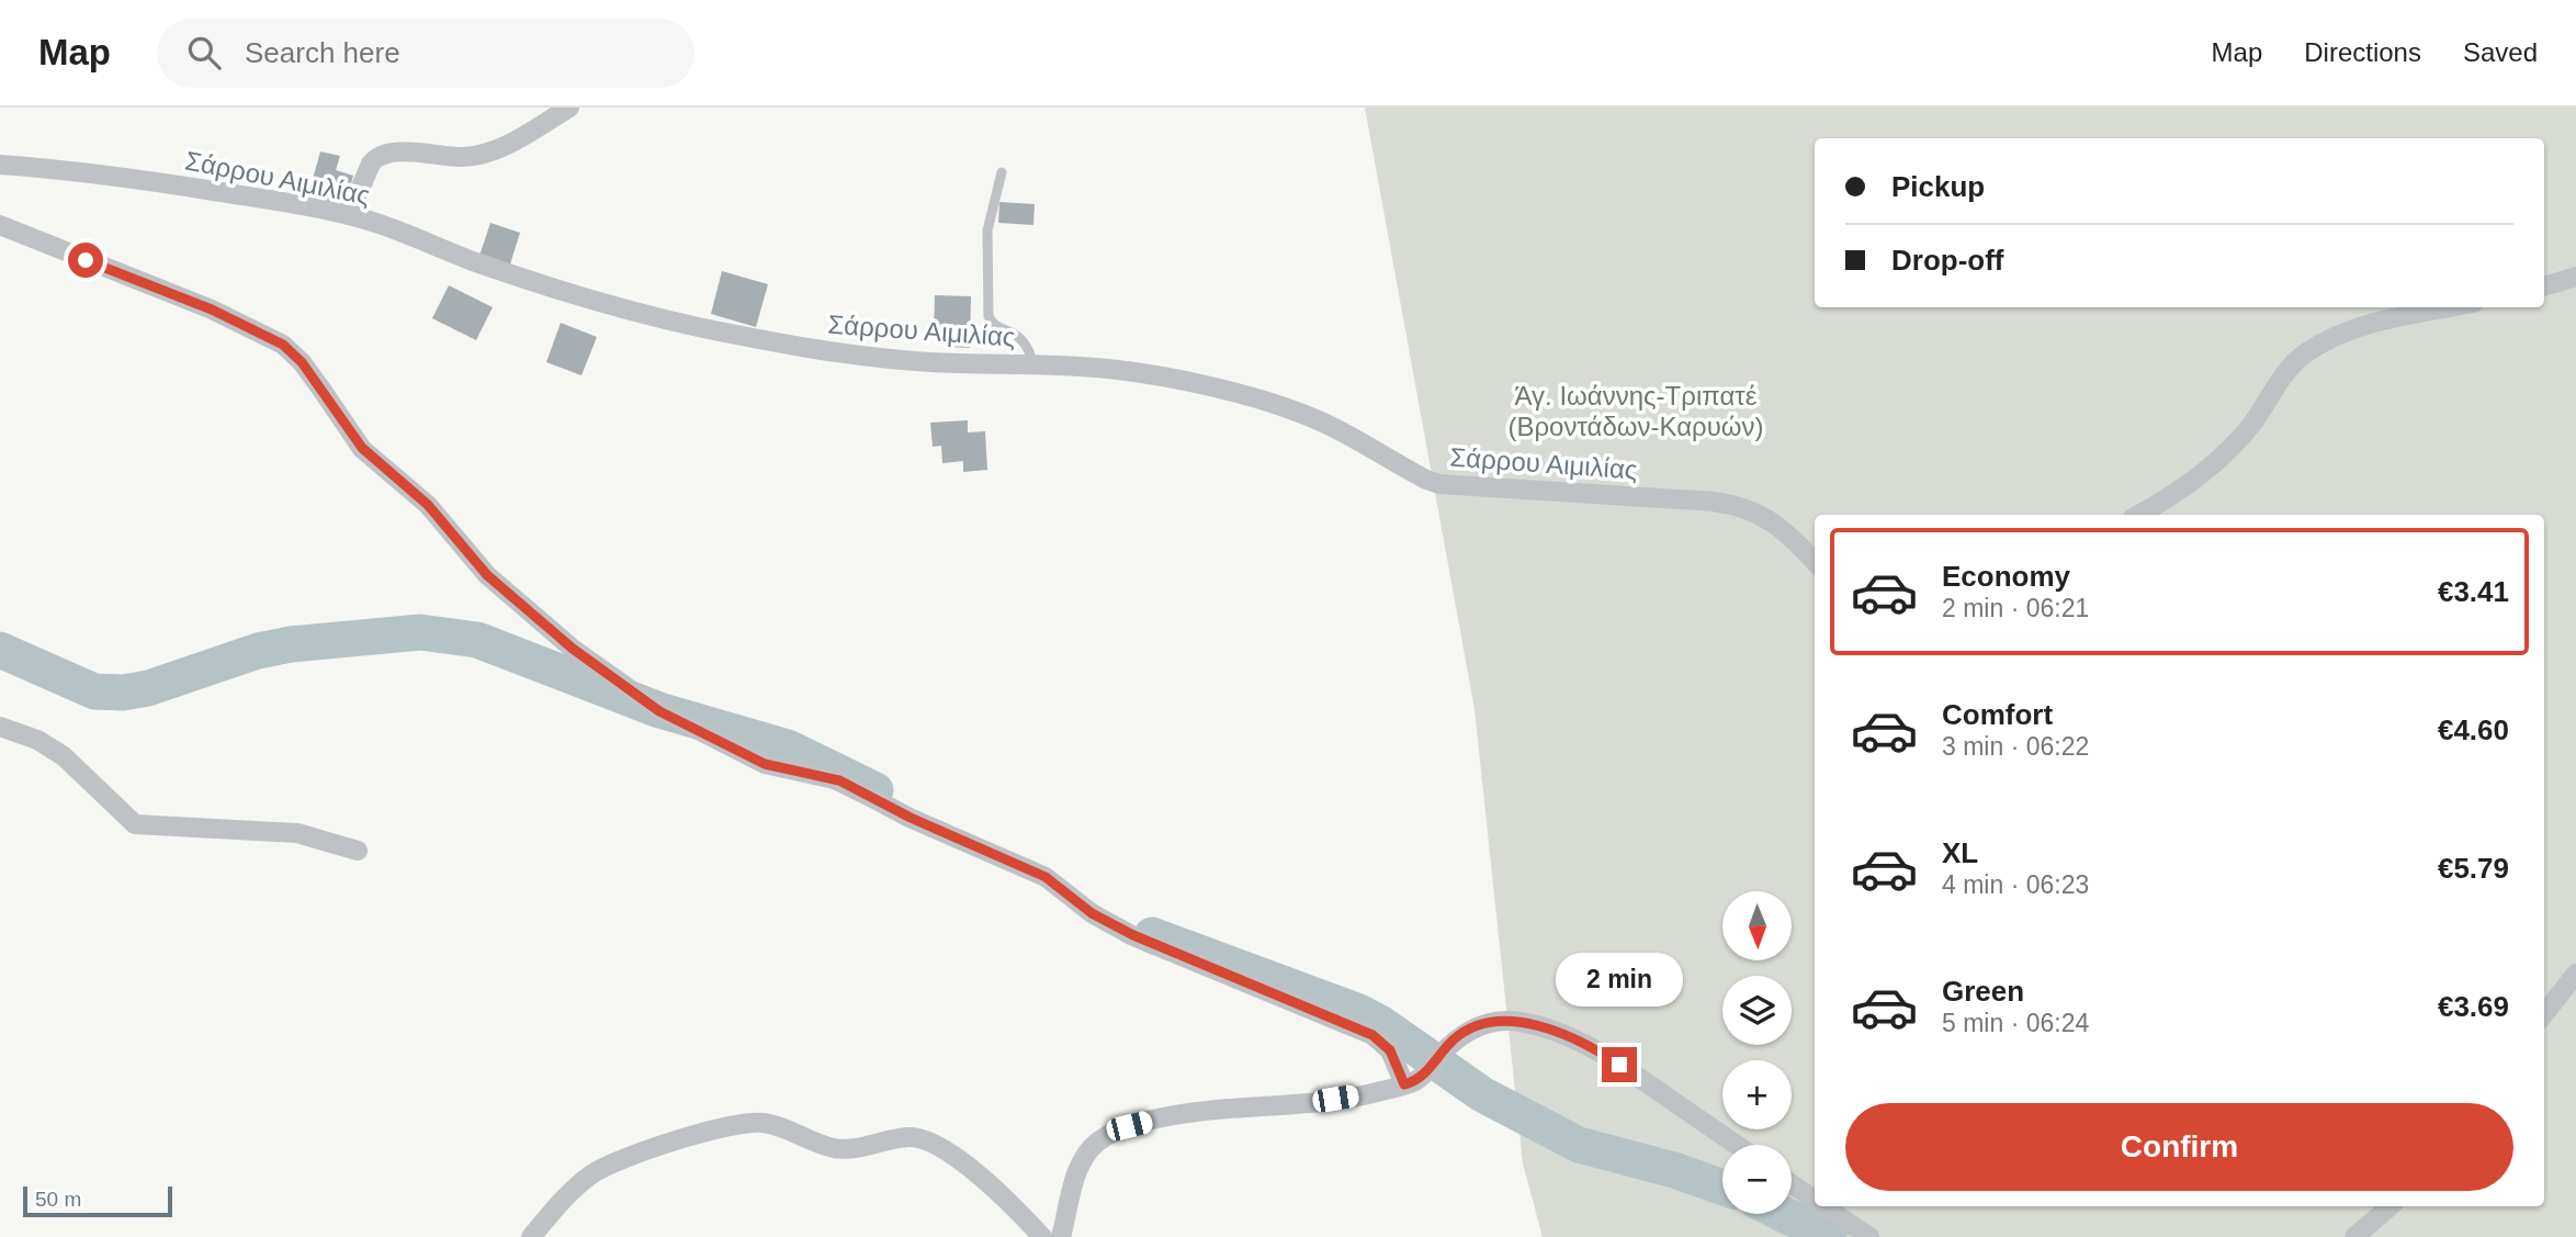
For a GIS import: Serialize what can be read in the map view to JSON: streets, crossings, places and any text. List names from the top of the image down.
{
  "streets": {
    "street": ["Σάρρου Αιμιλίας"]
  },
  "parks": ["Άγ. Ιωάννης-Τριπατέ (Βροντάδων-Καρυών)"],
  "scale_bar": "50 m",
  "north": "bottom",
  "page": {
    "header": "Map",
    "search": "Search here",
    "nav": ["Map", "Directions", "Saved"],
    "banner": ["Pickup", "Drop-off"],
    "list": [
      {
        "name": "Economy",
        "note": "2 min · 06:21",
        "value": "€3.41"
      },
      {
        "name": "Comfort",
        "note": "3 min · 06:22",
        "value": "€4.60"
      },
      {
        "name": "XL",
        "note": "4 min · 06:23",
        "value": "€5.79"
      },
      {
        "name": "Green",
        "note": "5 min · 06:24",
        "value": "€3.69"
      }
    ],
    "map_buttons": ["+", "−"],
    "bubble": "2 min",
    "buttons": "Confirm",
    "scale": "50 m"
  }
}
